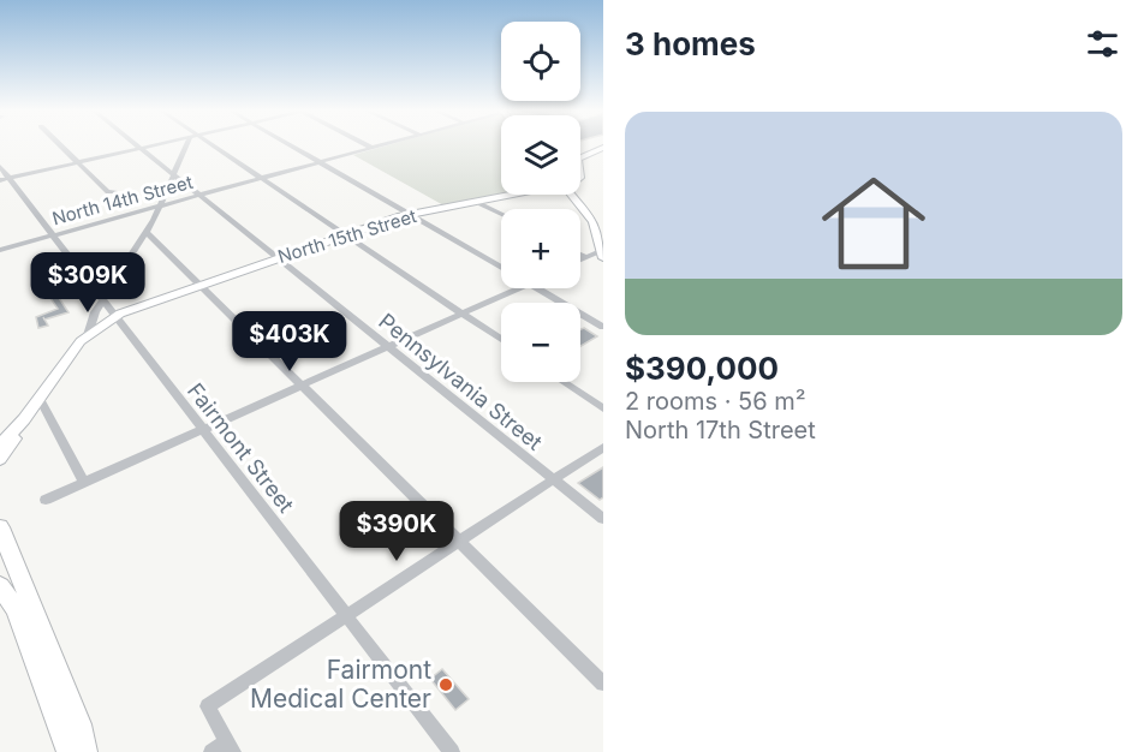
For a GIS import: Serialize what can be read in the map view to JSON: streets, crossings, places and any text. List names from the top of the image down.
{
  "streets": {
    "main road": ["North 15th Street"],
    "street": ["North 14th Street", "Pennsylvania Street", "Fairmont Street"]
  },
  "crossings": [
    ["North 14th Street", "Pennsylvania Street"],
    ["North 14th Street", "Fairmont Street"],
    ["North 15th Street", "Pennsylvania Street"],
    ["North 15th Street", "Fairmont Street"]
  ],
  "places": ["Fairmont Medical Center"],
  "page": {
    "heading": "3 homes",
    "map_buttons": ["+", "−"],
    "list": [
      {
        "name": "$390,000",
        "note": "2 rooms · 56 m² · North 17th Street"
      }
    ],
    "price": ["$309K", "$403K", "$390K"]
  }
}
